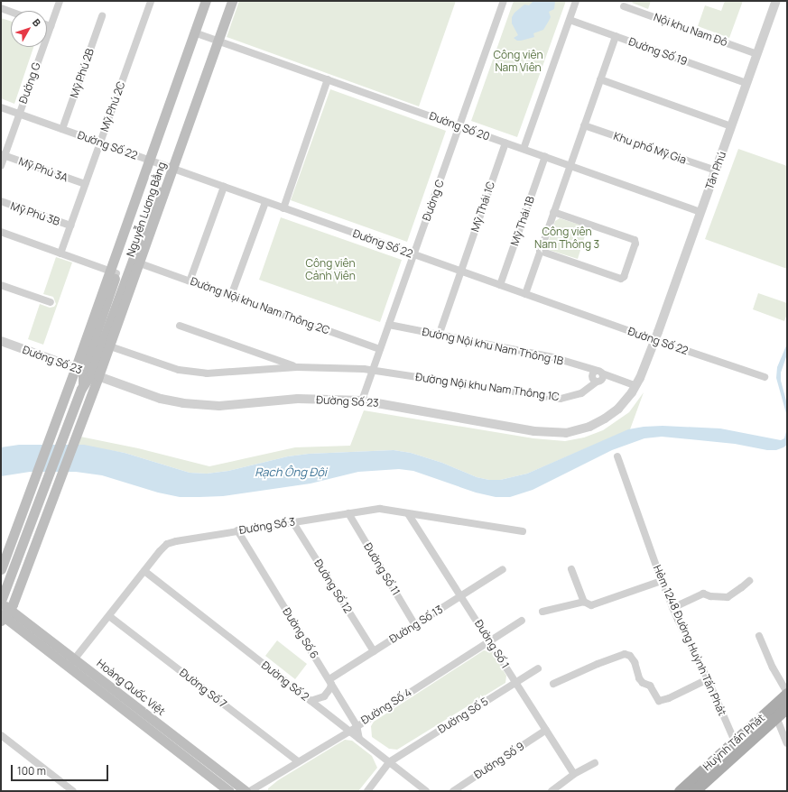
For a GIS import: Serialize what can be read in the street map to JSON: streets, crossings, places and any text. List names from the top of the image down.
{
  "streets": {
    "main road": ["Nguyễn Lương Bằng", "Hoàng Quốc Việt", "Huỳnh Tấn Phát"],
    "street": [
      "Nội khu Nam Đô",
      "Đường Số 19",
      "Mỹ Phú 2B",
      "Đường G",
      "Mỹ Phú 2C",
      "Đường Số 20",
      "Đường Số 22",
      "Khu phố Mỹ Gia",
      "Mỹ Phú 3A",
      "Tân Phú",
      "Đường C",
      "Mỹ Thái 1C",
      "Mỹ Phú 3B",
      "Mỹ Thái 1B",
      "Đường Nội khu Nam Thông 2C",
      "Đường Nội khu Nam Thông 1B",
      "Đường Số 23",
      "Đường Nội khu Nam Thông 1C",
      "Đường Số 3",
      "Đường Số 11",
      "Đường Số 12",
      "Đường Số 13",
      "Đường Số 6",
      "Hẻm 1248 Đường Huỳnh Tấn Phát",
      "Đường Số 1",
      "Đường Số 2",
      "Đường Số 7",
      "Đường Số 4",
      "Đường Số 5",
      "Đường Số 9"
    ]
  },
  "crossings": [
    ["Nội khu Nam Đô", "Tân Phú"],
    ["Đường Số 19", "Tân Phú"],
    ["Mỹ Phú 2B", "Đường Số 22"],
    ["Đường G", "Đường Số 22"],
    ["Đường G", "Mỹ Phú 3A"],
    ["Mỹ Phú 2C", "Đường Số 22"],
    ["Mỹ Phú 2C", "Mỹ Phú 3A"],
    ["Mỹ Phú 2C", "Mỹ Phú 3B"],
    ["Đường Số 20", "Tân Phú"],
    ["Đường Số 20", "Đường C"],
    ["Đường Số 20", "Mỹ Thái 1C"],
    ["Đường Số 20", "Nguyễn Lương Bằng"],
    ["Đường Số 20", "Mỹ Thái 1B"],
    ["Đường Số 22", "Tân Phú"],
    ["Đường Số 22", "Đường C"],
    ["Đường Số 22", "Mỹ Thái 1C"],
    ["Đường Số 22", "Nguyễn Lương Bằng"],
    ["Đường Số 22", "Mỹ Thái 1B"],
    ["Đường Số 22", "Đường Số 23"],
    ["Khu phố Mỹ Gia", "Tân Phú"],
    ["Tân Phú", "Đường Số 23"],
    ["Đường C", "Đường Nội khu Nam Thông 2C"],
    ["Đường C", "Đường Nội khu Nam Thông 1B"],
    ["Đường C", "Đường Số 23"],
    ["Đường C", "Đường Nội khu Nam Thông 1C"],
    ["Mỹ Thái 1C", "Đường Nội khu Nam Thông 1B"],
    ["Nguyễn Lương Bằng", "Đường Nội khu Nam Thông 2C"],
    ["Nguyễn Lương Bằng", "Đường Số 23"],
    ["Nguyễn Lương Bằng", "Hoàng Quốc Việt"],
    ["Đường Nội khu Nam Thông 1B", "Đường Số 23"],
    ["Đường Nội khu Nam Thông 1B", "Đường Nội khu Nam Thông 1C"],
    ["Đường Số 3", "Đường Số 11"],
    ["Đường Số 3", "Đường Số 12"],
    ["Đường Số 3", "Đường Số 6"],
    ["Đường Số 3", "Đường Số 1"],
    ["Đường Số 3", "Đường Số 2"],
    ["Đường Số 3", "Hoàng Quốc Việt"],
    ["Đường Số 3", "Đường Số 7"],
    ["Đường Số 11", "Đường Số 13"],
    ["Đường Số 12", "Đường Số 13"],
    ["Đường Số 13", "Đường Số 6"],
    ["Đường Số 13", "Đường Số 1"],
    ["Đường Số 13", "Đường Số 2"],
    ["Đường Số 6", "Đường Số 2"],
    ["Đường Số 6", "Đường Số 4"],
    ["Hẻm 1248 Đường Huỳnh Tấn Phát", "Huỳnh Tấn Phát"],
    ["Đường Số 1", "Đường Số 4"],
    ["Đường Số 1", "Đường Số 5"],
    ["Đường Số 1", "Đường Số 9"],
    ["Đường Số 2", "Đường Số 4"],
    ["Đường Số 2", "Đường Số 5"],
    ["Đường Số 7", "Đường Số 4"]
  ],
  "water": ["Rạch Ông Đội"],
  "parks": ["Công viên Nam Viên", "Công viên Nam Thông 3", "Công viên Cảnh Viên"],
  "scale_bar": "100 m",
  "north": "top right"
}
